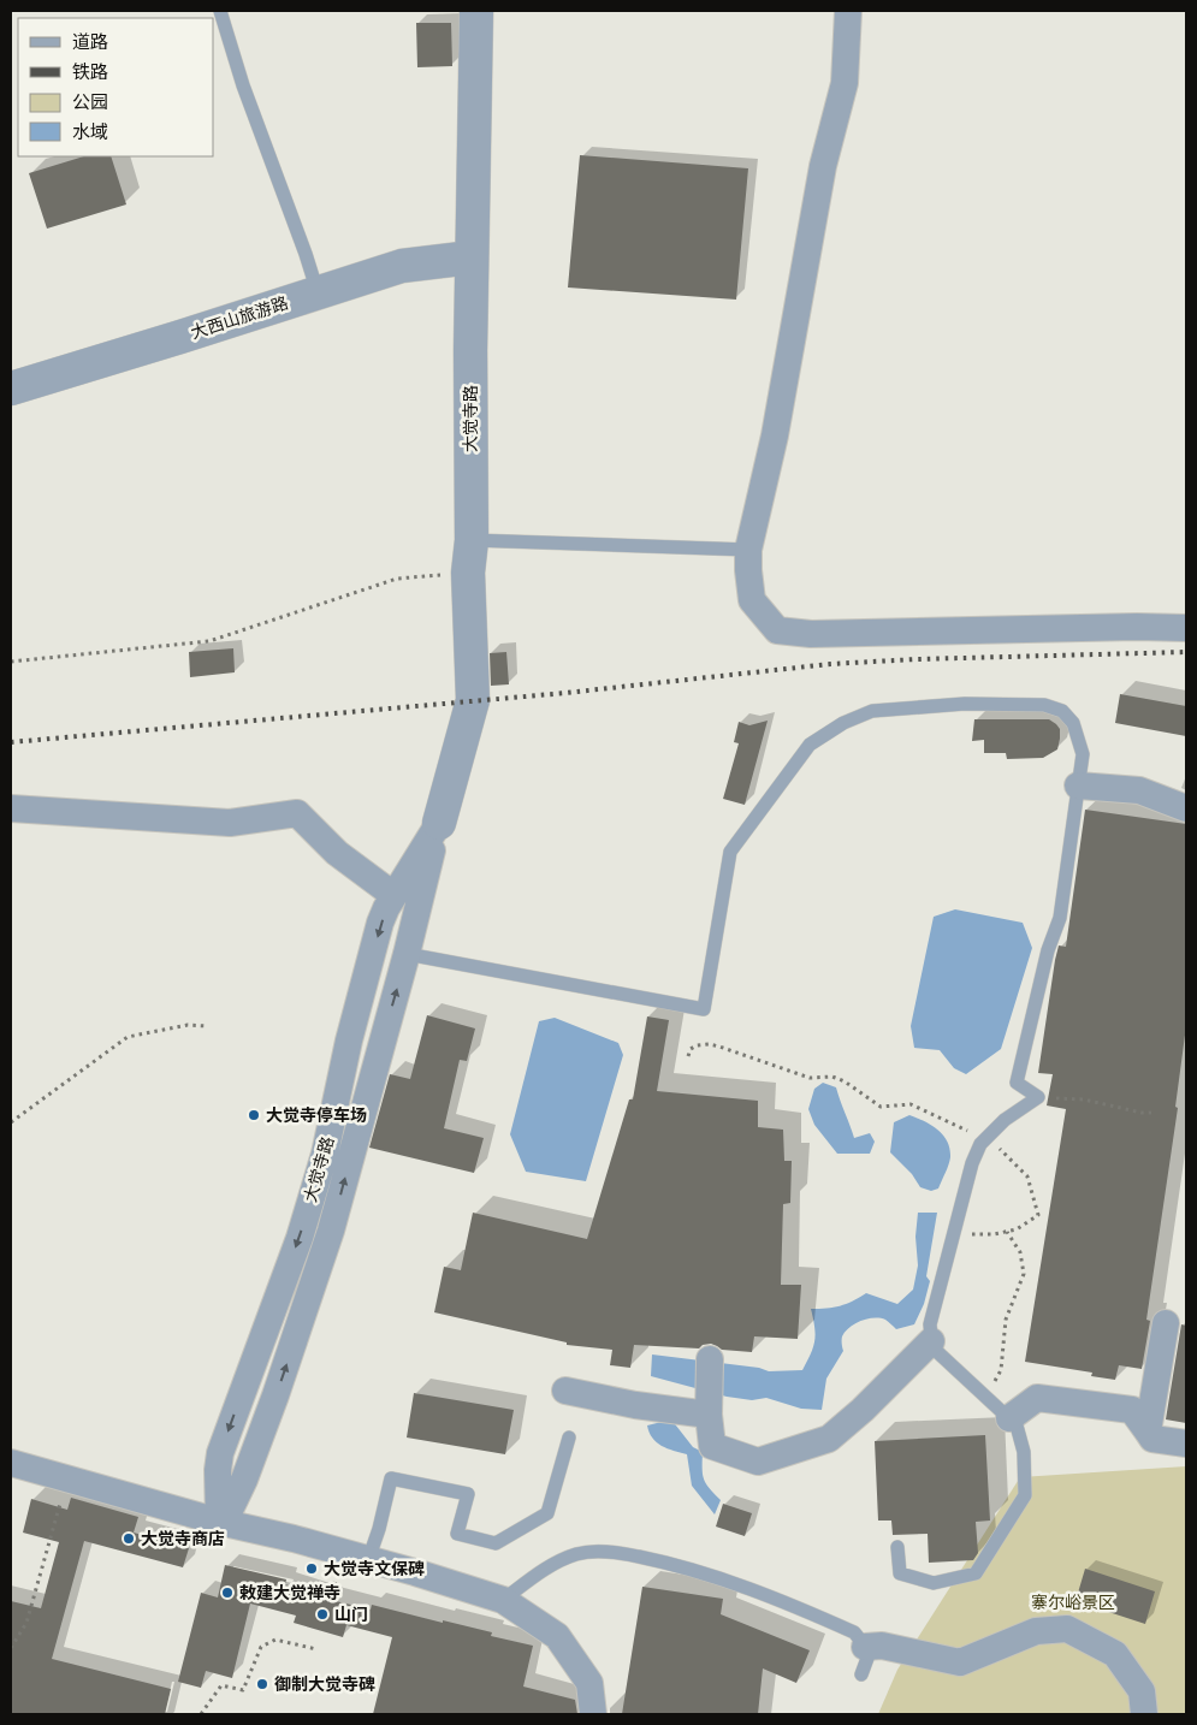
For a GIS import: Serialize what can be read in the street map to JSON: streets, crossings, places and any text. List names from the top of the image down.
{
  "streets": {
    "street": ["大西山旅游路", "大觉寺路"]
  },
  "crossings": [
    ["大西山旅游路", "大觉寺路"]
  ],
  "parks": ["寨尔峪景区"],
  "places": [
    "大觉寺停车场",
    "大觉寺商店",
    "大觉寺文保碑",
    "敕建大觉禅寺",
    "山门",
    "御制大觉寺碑"
  ],
  "legend": [
    "道路",
    "铁路",
    "公园",
    "水域"
  ]
}
